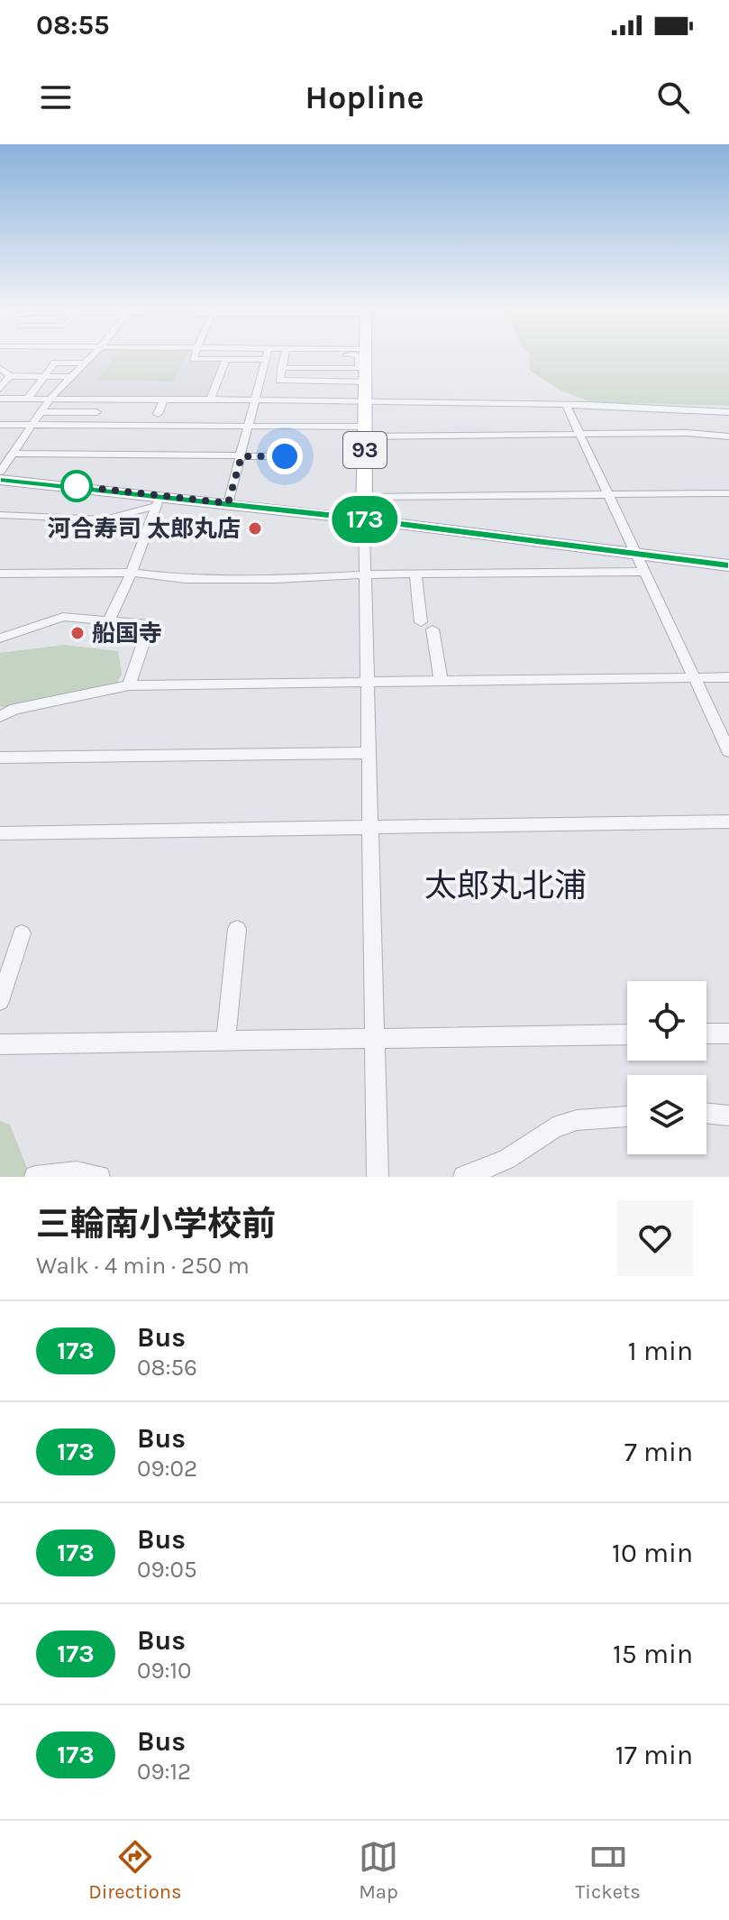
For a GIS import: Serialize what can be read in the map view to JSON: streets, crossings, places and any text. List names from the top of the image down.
{
  "streets": {
    "main road": ["93"]
  },
  "districts": ["太郎丸北浦"],
  "places": ["河合寿司 太郎丸店", "船国寺"],
  "lines": ["bus line 173"],
  "page": {
    "status": "08:55",
    "header": "Hopline",
    "on_map": "173",
    "heading": ["三輪南小学校前", "Walk · 4 min · 250 m"],
    "list": [
      {
        "mark": "173",
        "name": "Bus",
        "note": "08:56",
        "value": "1 min"
      },
      {
        "mark": "173",
        "name": "Bus",
        "note": "09:02",
        "value": "7 min"
      },
      {
        "mark": "173",
        "name": "Bus",
        "note": "09:05",
        "value": "10 min"
      },
      {
        "mark": "173",
        "name": "Bus",
        "note": "09:10",
        "value": "15 min"
      },
      {
        "mark": "173",
        "name": "Bus",
        "note": "09:12",
        "value": "17 min"
      }
    ],
    "tabs": ["Directions", "Map", "Tickets"]
  }
}
